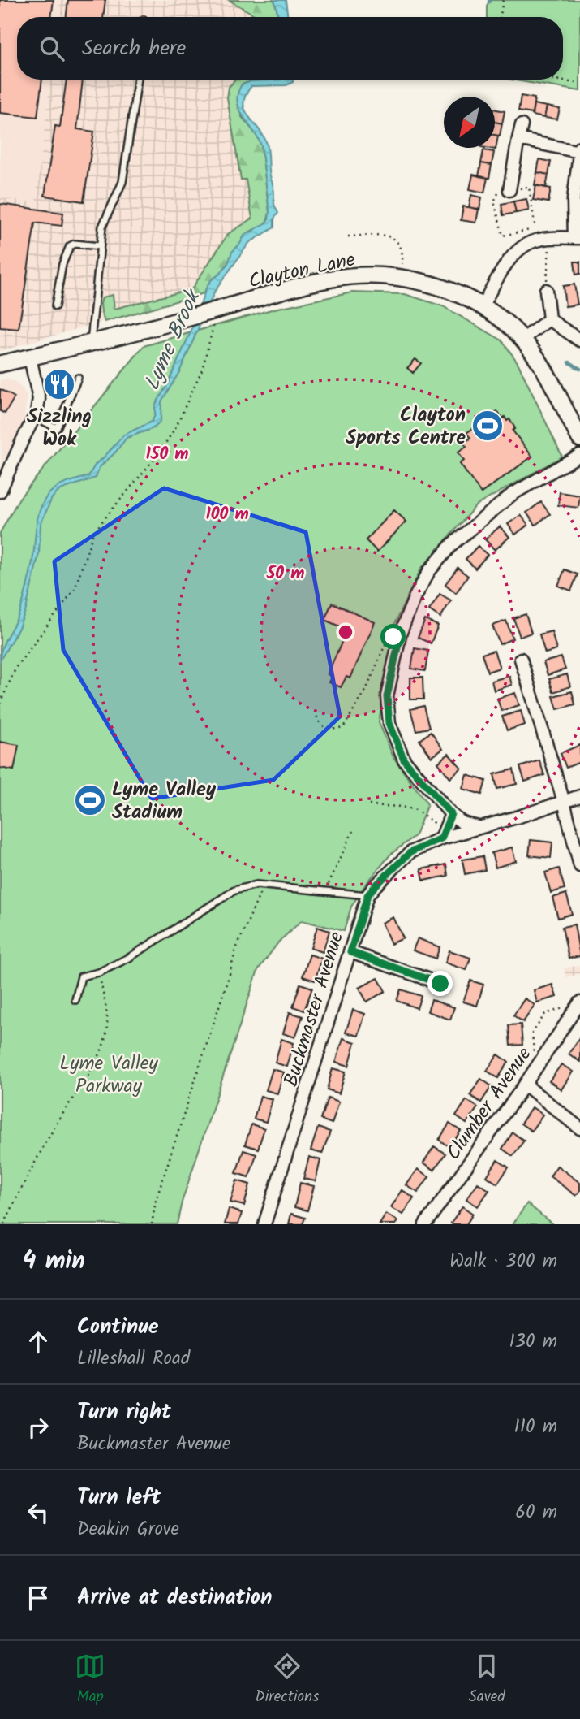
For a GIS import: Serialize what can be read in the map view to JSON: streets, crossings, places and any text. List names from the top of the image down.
{
  "streets": {
    "street": ["Clayton Lane", "Buckmaster Avenue", "Clumber Avenue"]
  },
  "water": ["Lyme Brook"],
  "parks": ["Lyme Valley Parkway"],
  "places": {
    "restaurant": ["Sizzling Wok"],
    "sports": ["Clayton Sports Centre", "Lyme Valley Stadium"]
  },
  "north": "bottom left",
  "page": {
    "search": "Search here",
    "heading": ["4 min", "Walk · 300 m"],
    "list": [
      ["Continue", "Lilleshall Road", "130 m"],
      ["Turn right", "Buckmaster Avenue", "110 m"],
      ["Turn left", "Deakin Grove", "60 m"],
      "Arrive at destination"
    ],
    "nav": ["Map", "Directions", "Saved"]
  },
  "rings": ["150 m", "100 m", "50 m"]
}
